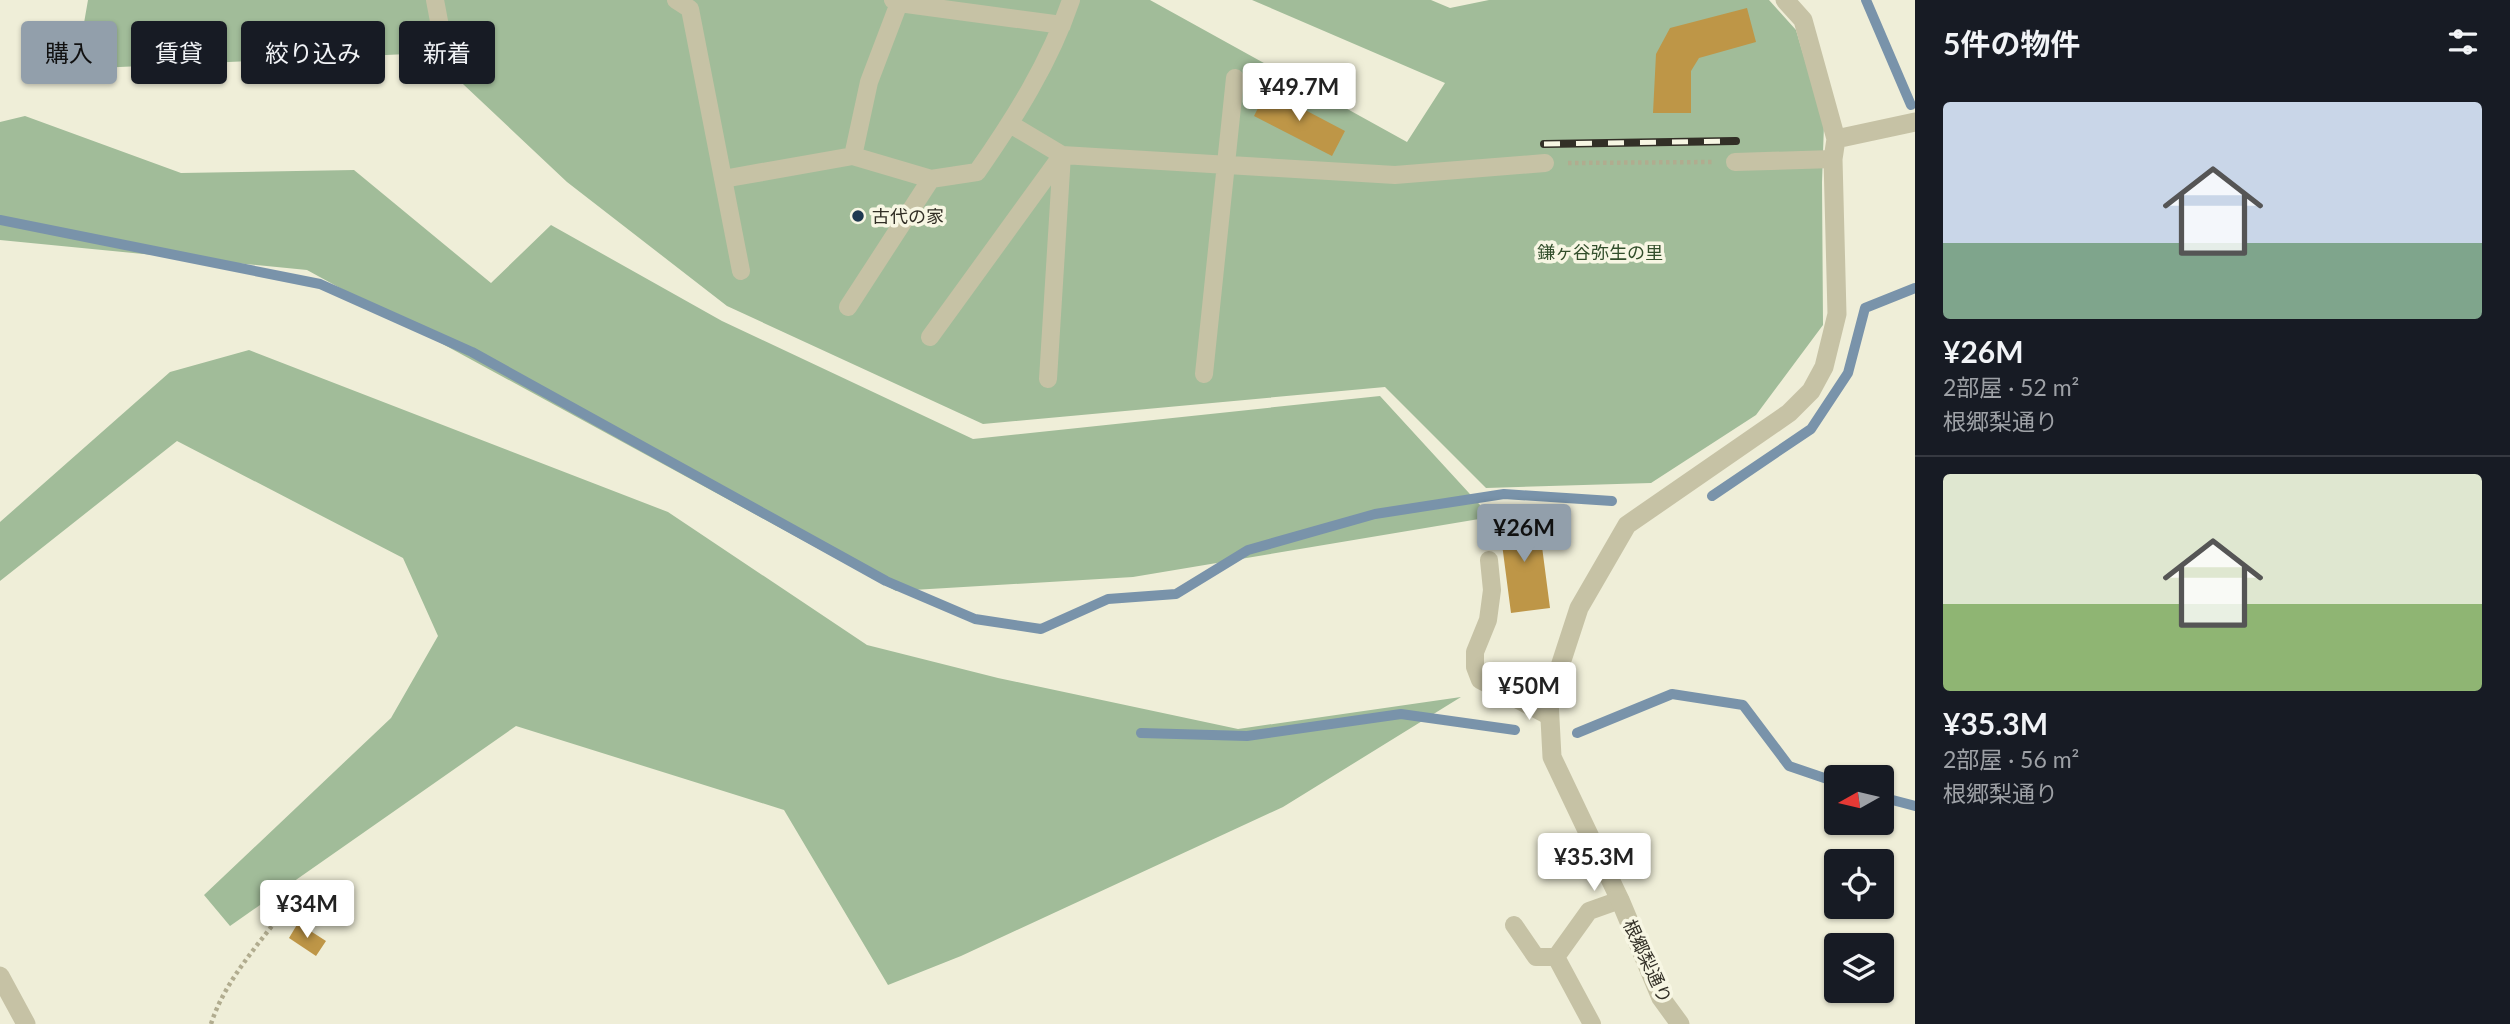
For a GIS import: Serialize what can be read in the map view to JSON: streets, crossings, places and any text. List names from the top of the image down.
{
  "streets": {
    "street": ["根郷梨通り"]
  },
  "parks": ["鎌ヶ谷弥生の里"],
  "places": ["古代の家"],
  "north": "left",
  "page": {
    "heading": "5件の物件",
    "chip": [
      "購入",
      "賃貸",
      "絞り込み",
      "新着"
    ],
    "price": [
      "¥49.7M",
      "¥26M",
      "¥50M",
      "¥35.3M",
      "¥34M"
    ],
    "list": [
      {
        "name": "¥26M",
        "note": "2部屋 · 52 m² · 根郷梨通り"
      },
      {
        "name": "¥35.3M",
        "note": "2部屋 · 56 m² · 根郷梨通り"
      }
    ]
  }
}
